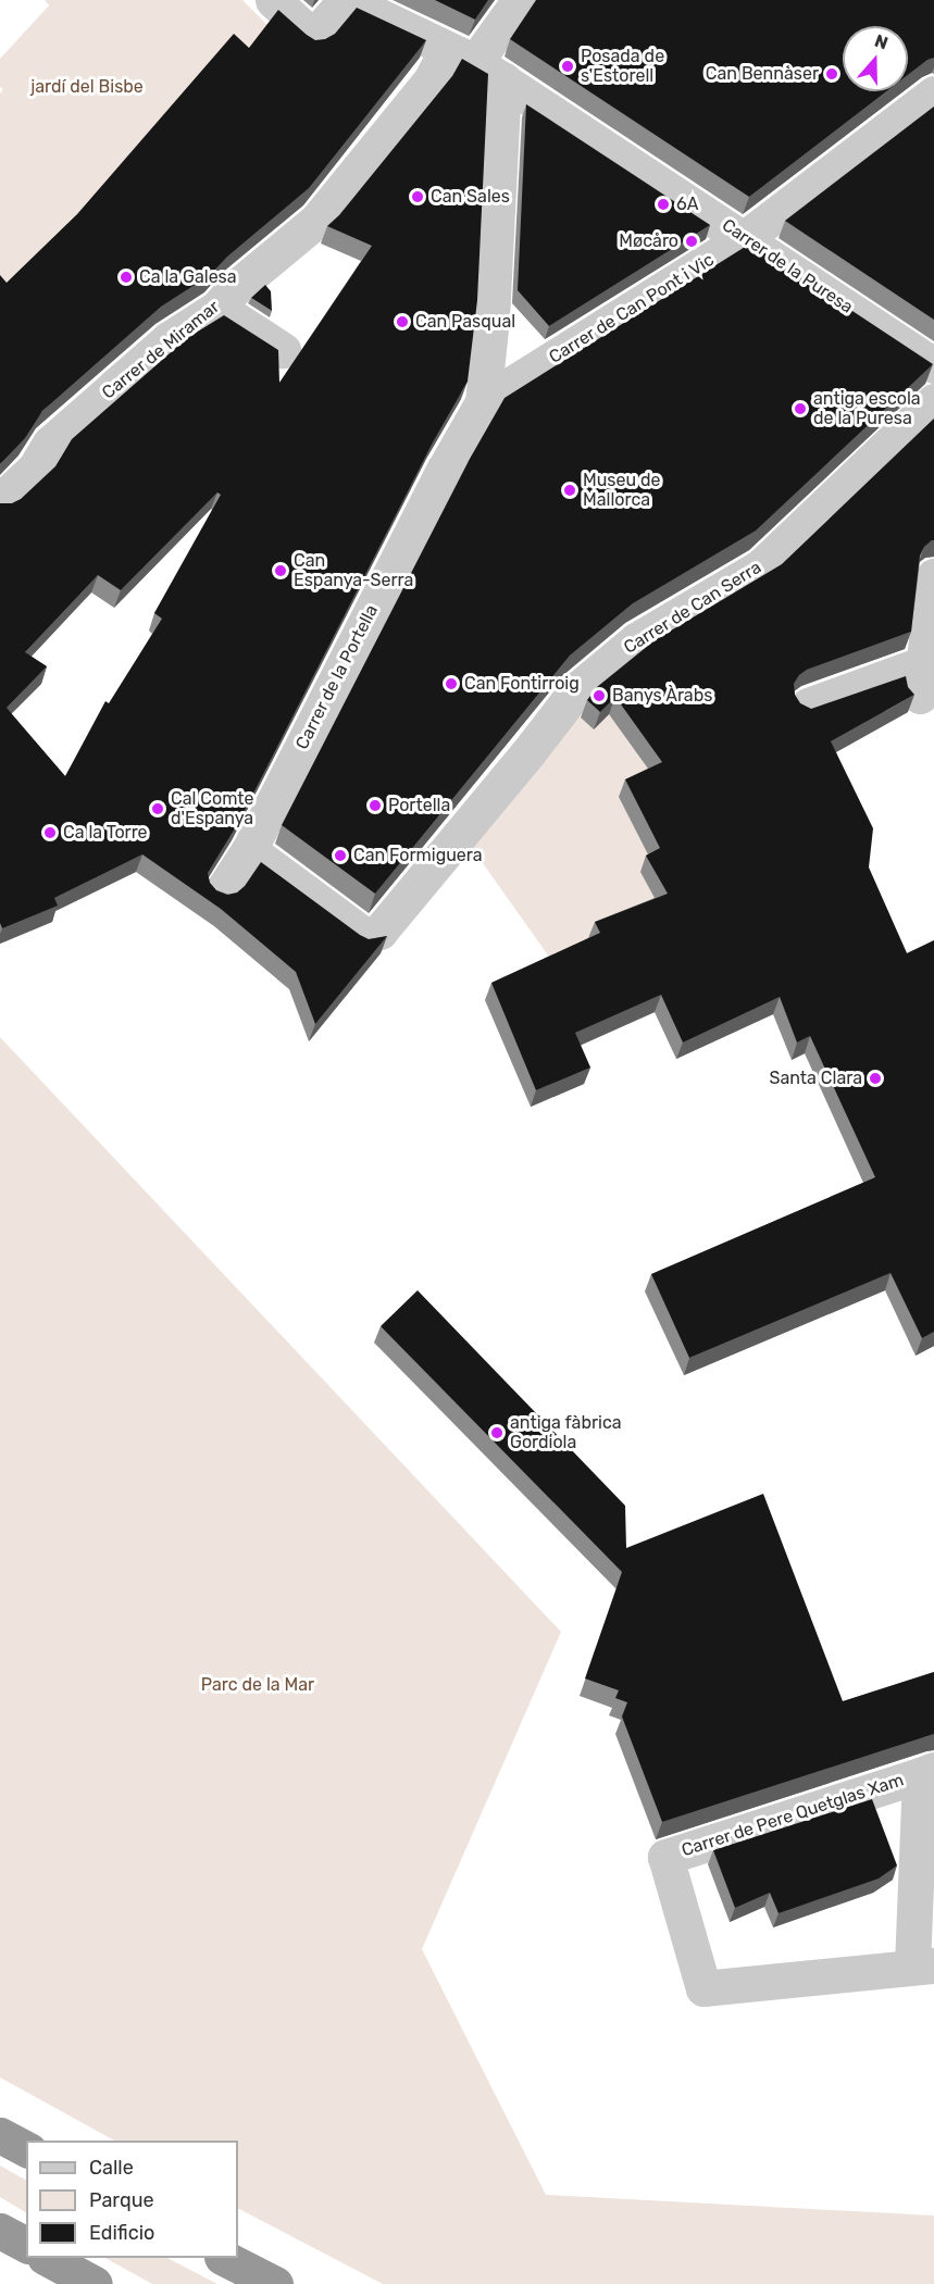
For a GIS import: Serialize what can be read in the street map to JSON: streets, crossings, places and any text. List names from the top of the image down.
{
  "streets": {
    "street": [
      "Carrer de la Puresa",
      "Carrer de Can Pont i Vic",
      "Carrer de Miramar",
      "Carrer de Can Serra",
      "Carrer de la Portella",
      "Carrer de Pere Quetglas Xam"
    ]
  },
  "crossings": [
    ["Carrer de la Puresa", "Carrer de Can Pont i Vic"],
    ["Carrer de la Puresa", "Carrer de Miramar"],
    ["Carrer de la Puresa", "Carrer de la Portella"],
    ["Carrer de Can Pont i Vic", "Carrer de la Portella"],
    ["Carrer de Miramar", "Carrer de la Portella"],
    ["Carrer de Can Serra", "Carrer de la Portella"]
  ],
  "parks": ["jardí del Bisbe", "Parc de la Mar"],
  "places": [
    "Posada de s'Estorell",
    "Can Bennàser",
    "Can Sales",
    "6A",
    "Møcåro",
    "Ca la Galesa",
    "Can Pasqual",
    "antiga escola de la Puresa",
    "Museu de Mallorca",
    "Can Espanya-Serra",
    "Can Fontirroig",
    "Banys Àrabs",
    "Portella",
    "Cal Comte d'Espanya",
    "Ca la Torre",
    "Can Formiguera",
    "Santa Clara",
    "antiga fàbrica Gordiola"
  ],
  "legend": ["Calle", "Parque", "Edificio"],
  "north": "top"
}
